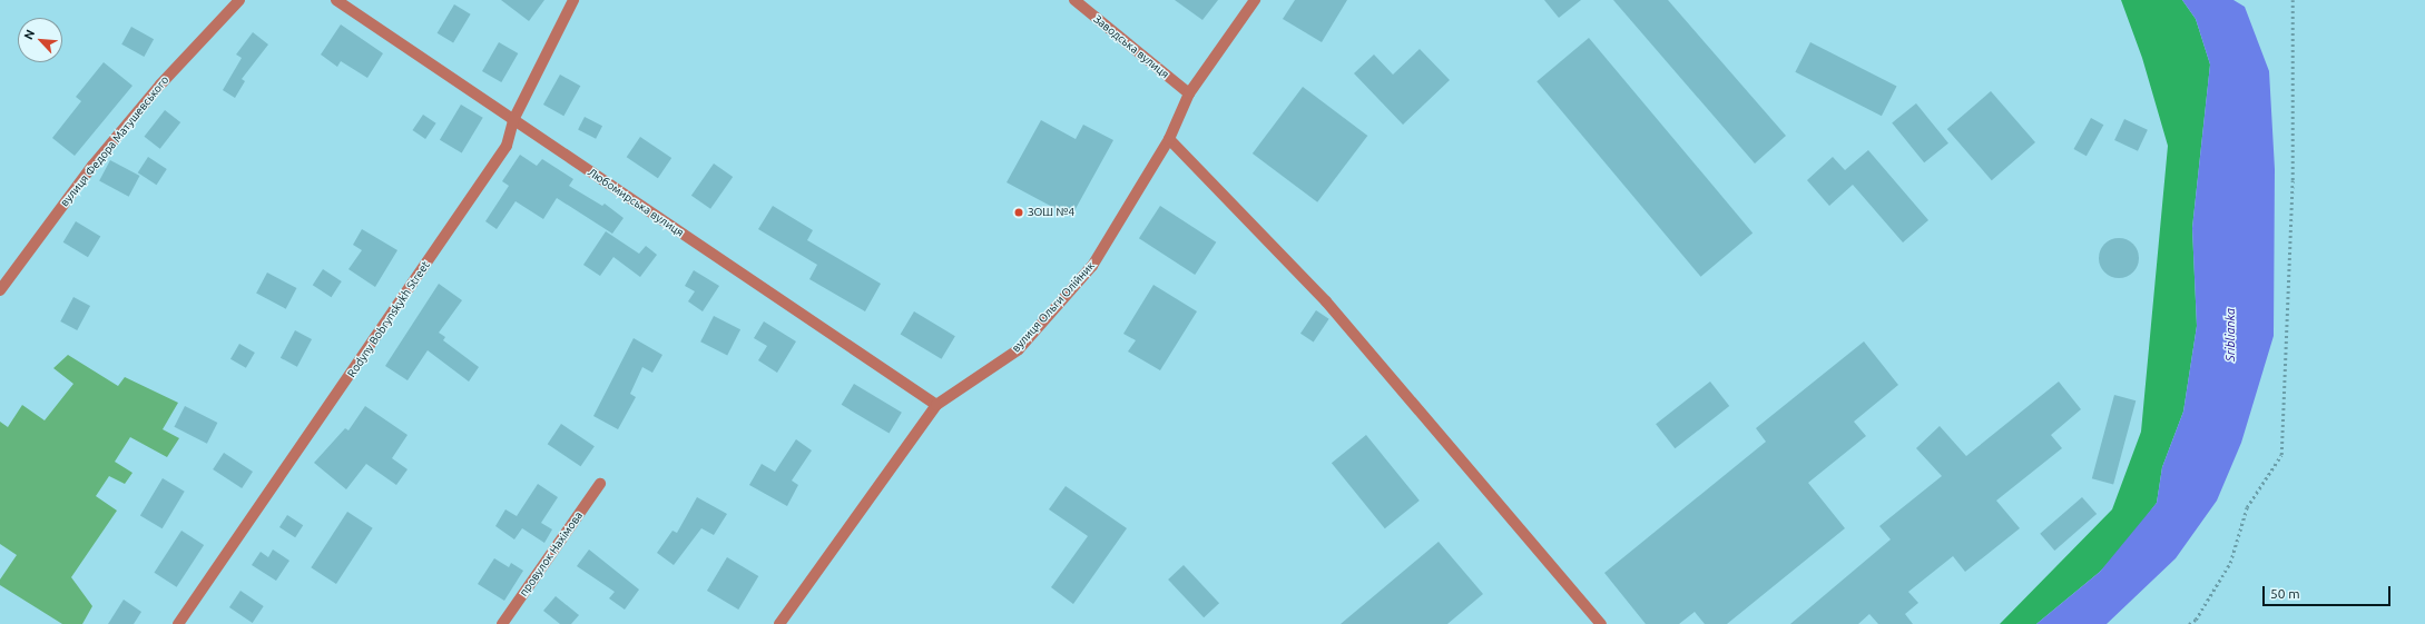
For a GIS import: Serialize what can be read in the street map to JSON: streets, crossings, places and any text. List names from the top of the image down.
{
  "streets": {
    "street": [
      "Заводська вулиця",
      "вулиця Федора Матушевського",
      "Любомирська вулиця",
      "вулиця Ольги Олійник",
      "Rodyny Bobrynskykh Street",
      "провулок Нахімова"
    ]
  },
  "crossings": [
    ["Заводська вулиця", "вулиця Ольги Олійник"],
    ["Любомирська вулиця", "вулиця Ольги Олійник"],
    ["Любомирська вулиця", "Rodyny Bobrynskykh Street"]
  ],
  "water": ["Sriblianka"],
  "places": ["ЗОШ №4"],
  "scale_bar": "50 m",
  "north": "top left"
}
